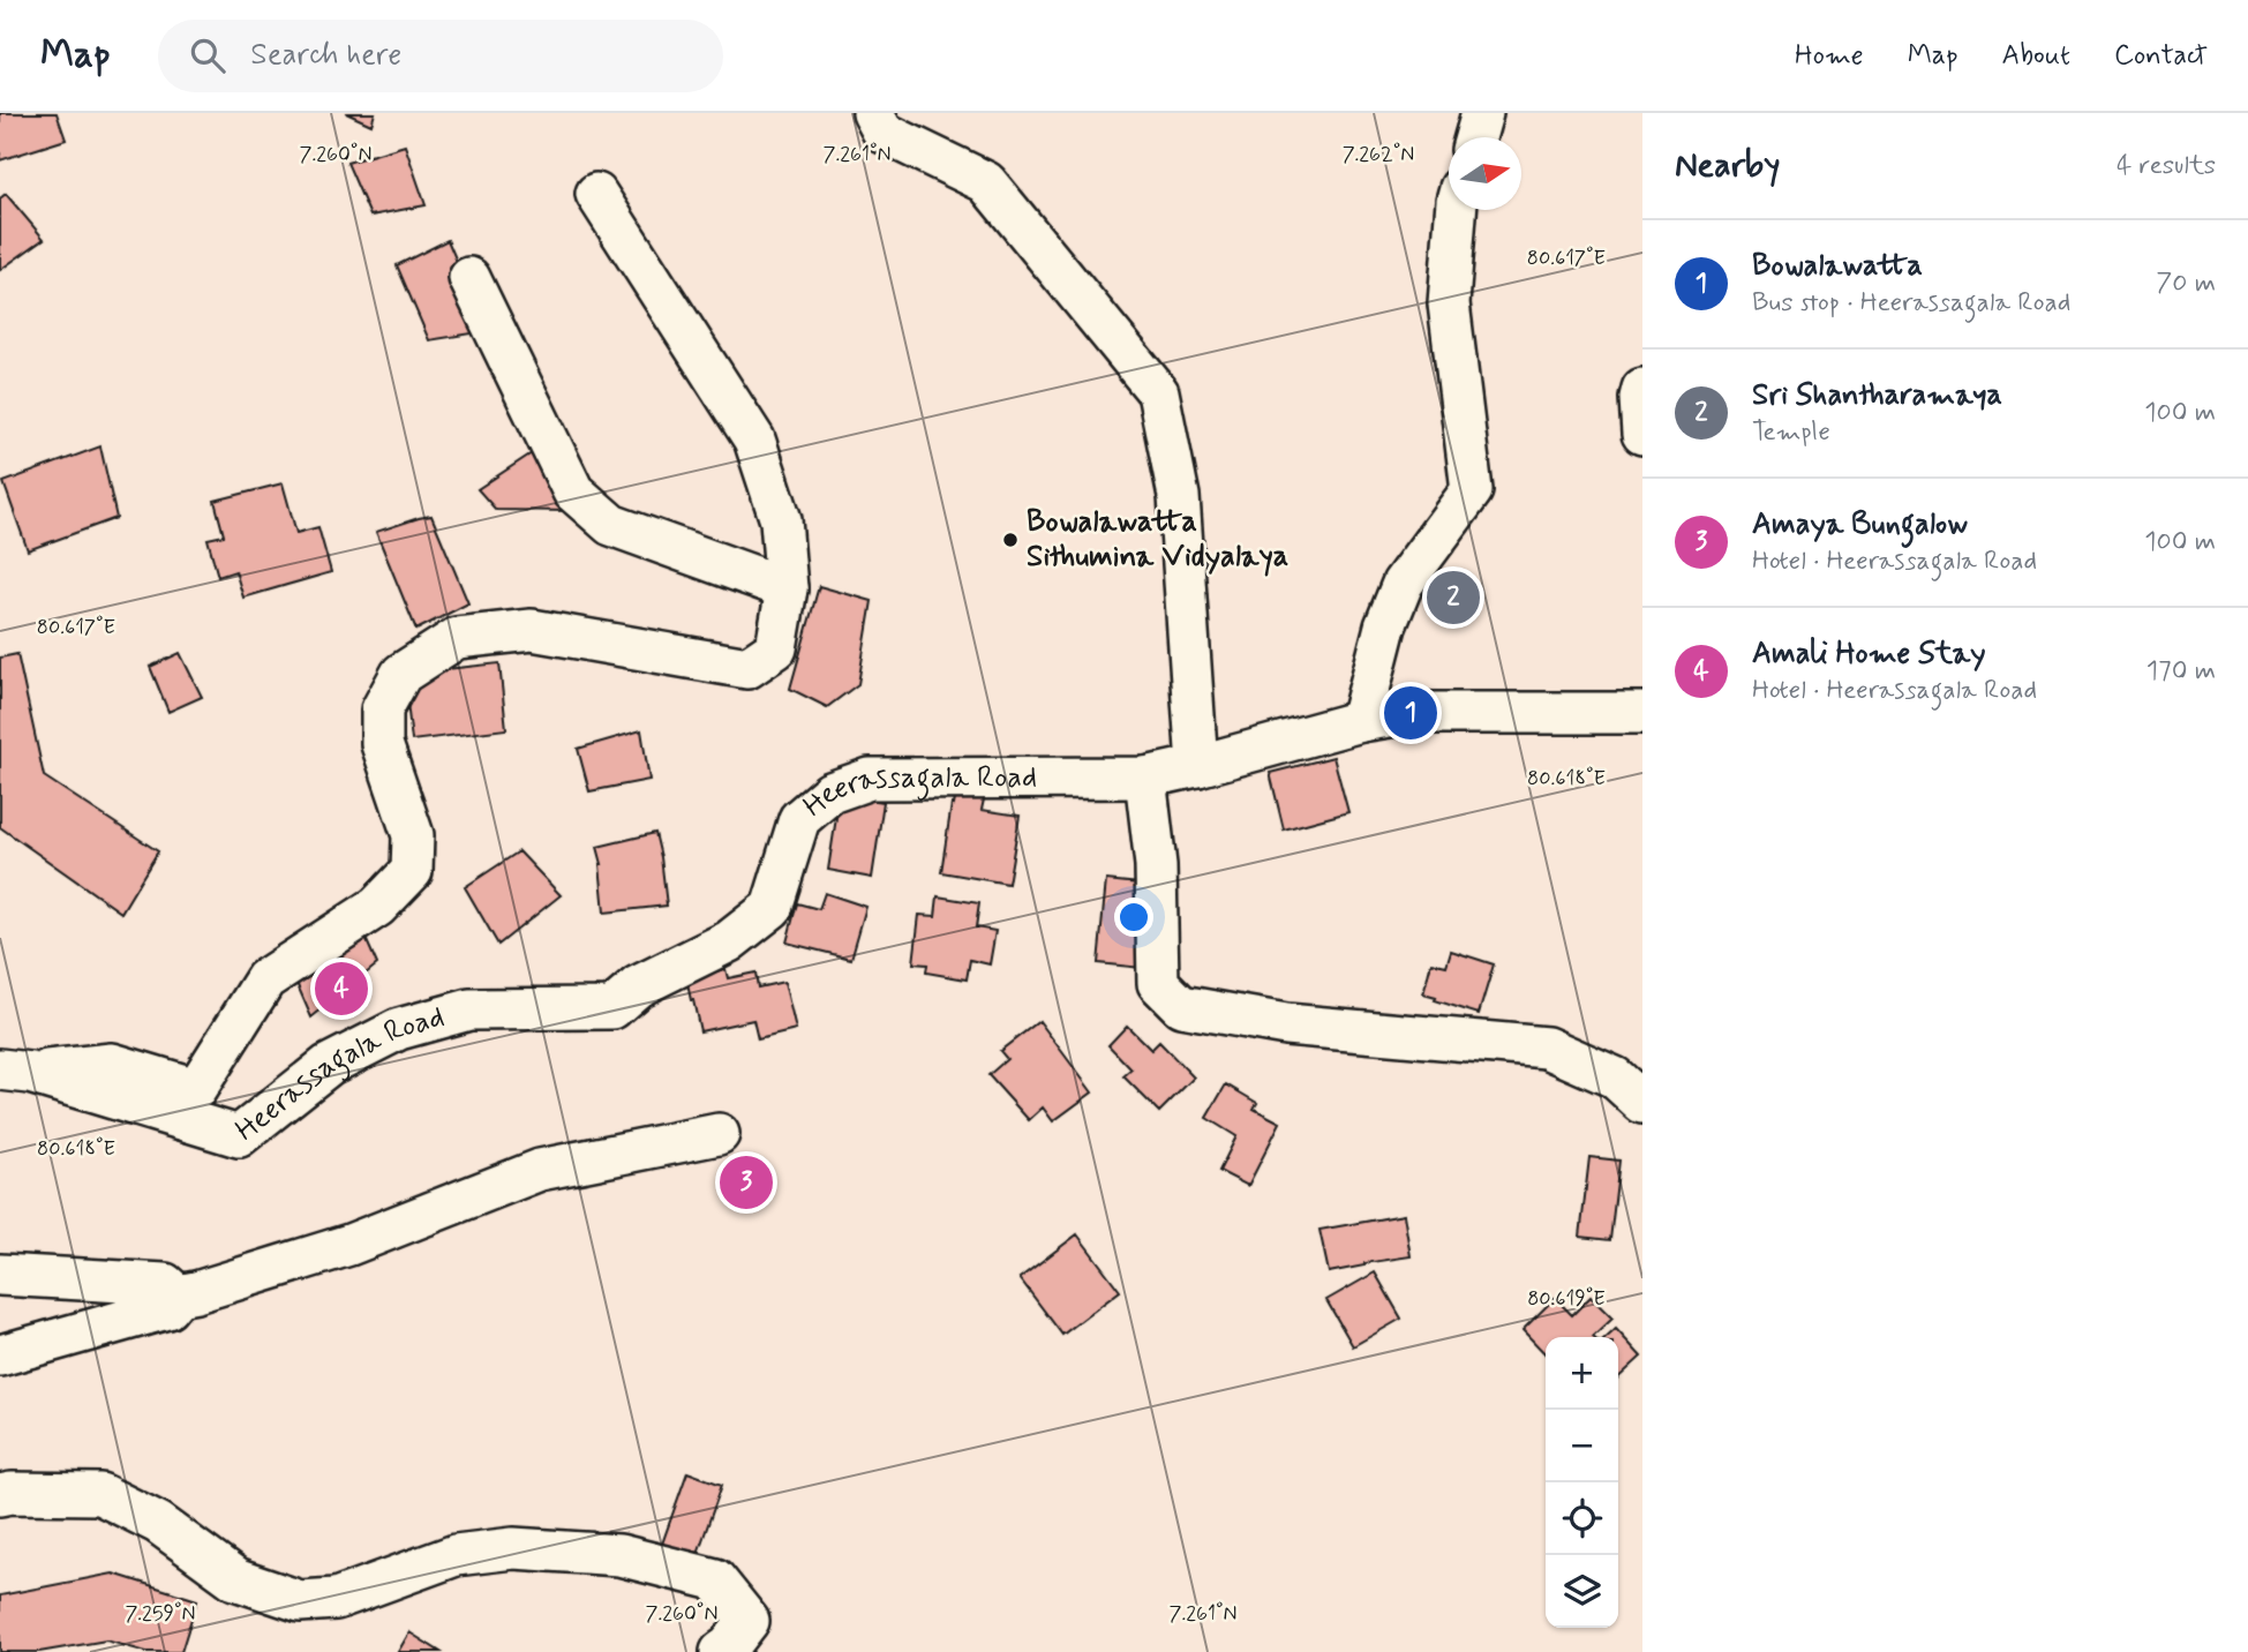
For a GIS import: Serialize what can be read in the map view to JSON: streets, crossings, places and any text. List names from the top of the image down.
{
  "streets": {
    "street": ["Heerassagala Road"]
  },
  "places": ["Bowalawatta Sithumina Vidyalaya"],
  "north": "right",
  "page": {
    "header": "Map",
    "search": "Search here",
    "nav": [
      "Home",
      "Map",
      "About",
      "Contact"
    ],
    "heading": ["Nearby", "4 results"],
    "list": [
      {
        "mark": "1",
        "name": "Bowalawatta",
        "note": "Bus stop · Heerassagala Road",
        "value": "70 m"
      },
      {
        "mark": "2",
        "name": "Sri Shantharamaya",
        "note": "Temple",
        "value": "100 m"
      },
      {
        "mark": "3",
        "name": "Amaya Bungalow",
        "note": "Hotel · Heerassagala Road",
        "value": "100 m"
      },
      {
        "mark": "4",
        "name": "Amali Home Stay",
        "note": "Hotel · Heerassagala Road",
        "value": "170 m"
      }
    ],
    "pins": [
      "2",
      "1",
      "4",
      "3"
    ],
    "map_buttons": ["+", "−"]
  },
  "coordinates": [
    "7.260°N",
    "7.261°N",
    "7.262°N",
    "80.617°E",
    "80.618°E",
    "80.619°E",
    "7.259°N"
  ]
}
